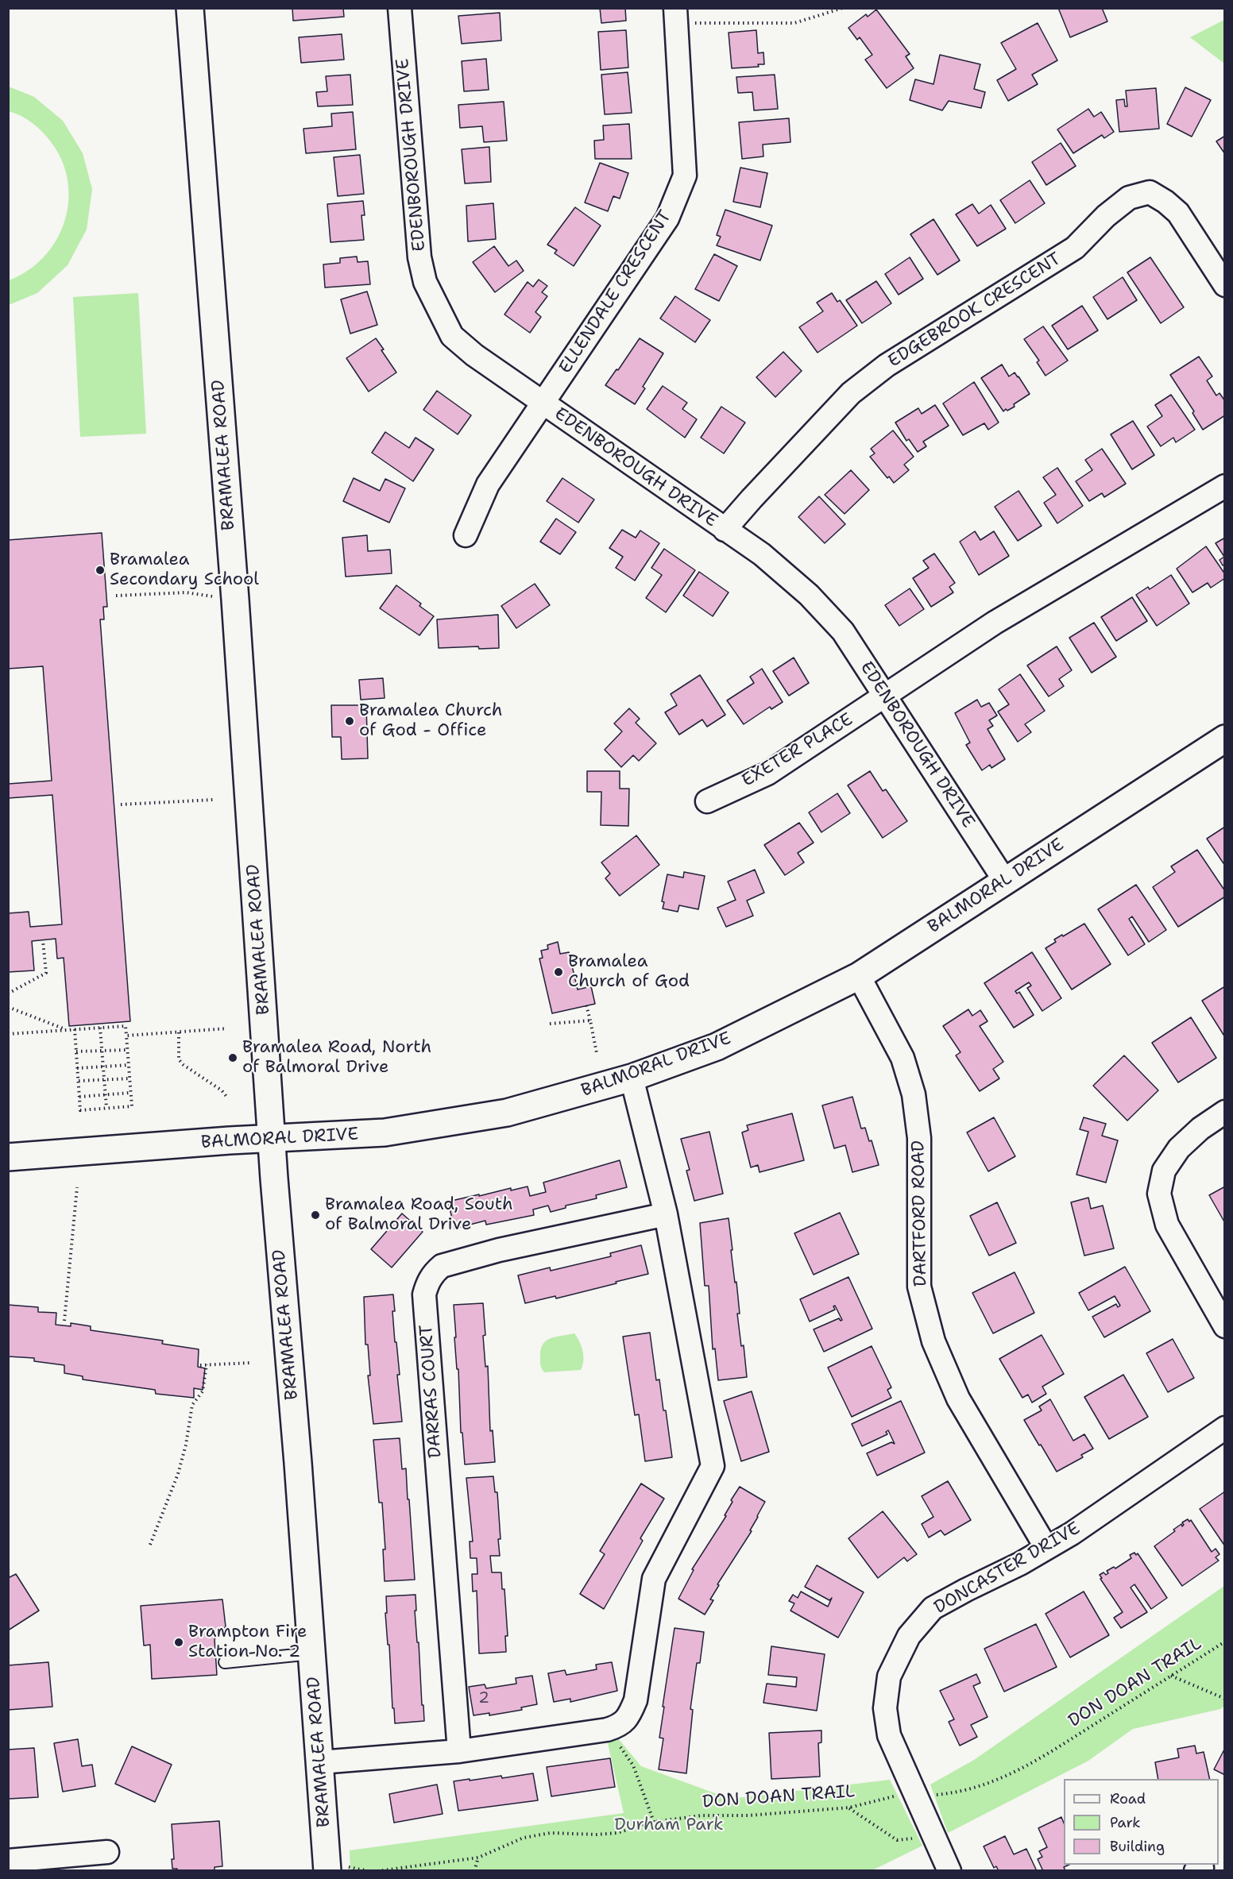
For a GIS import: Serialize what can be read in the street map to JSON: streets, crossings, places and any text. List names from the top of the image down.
{
  "streets": {
    "main road": ["BRAMALEA ROAD", "BALMORAL DRIVE"],
    "street": [
      "EDENBOROUGH DRIVE",
      "ELLENDALE CRESCENT",
      "EDGEBROOK CRESCENT",
      "EXETER PLACE",
      "DARTFORD ROAD",
      "DARRAS COURT",
      "DONCASTER DRIVE"
    ],
    "path": ["DON DOAN TRAIL"]
  },
  "crossings": [
    ["EDENBOROUGH DRIVE", "ELLENDALE CRESCENT"],
    ["EDENBOROUGH DRIVE", "EDGEBROOK CRESCENT"],
    ["EDENBOROUGH DRIVE", "EXETER PLACE"],
    ["EDENBOROUGH DRIVE", "BALMORAL DRIVE"],
    ["BRAMALEA ROAD", "BALMORAL DRIVE"],
    ["BALMORAL DRIVE", "DARTFORD ROAD"],
    ["DARTFORD ROAD", "DONCASTER DRIVE"]
  ],
  "parks": ["Durham Park"],
  "places": [
    "Bramalea Secondary School",
    "Bramalea Church of God - Office",
    "Bramalea Church of God",
    "Bramalea Road, North of Balmoral Drive",
    "Bramalea Road, South of Balmoral Drive",
    "Brampton Fire Station No. 2"
  ],
  "house_numbers": ["2"],
  "legend": ["Road", "Park", "Building"]
}
